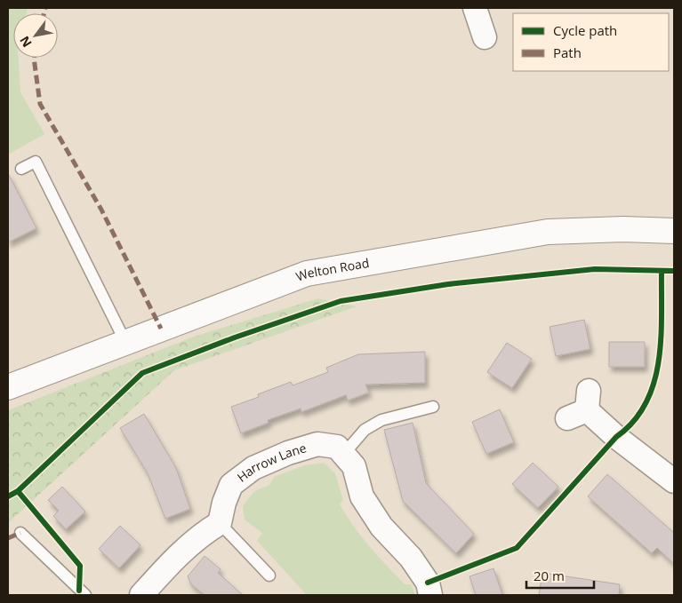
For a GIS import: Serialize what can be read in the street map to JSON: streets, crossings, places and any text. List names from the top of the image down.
{
  "streets": {
    "street": ["Welton Road", "Harrow Lane"]
  },
  "legend": ["Cycle path", "Path"],
  "scale_bar": "20 m",
  "north": "bottom left"
}
